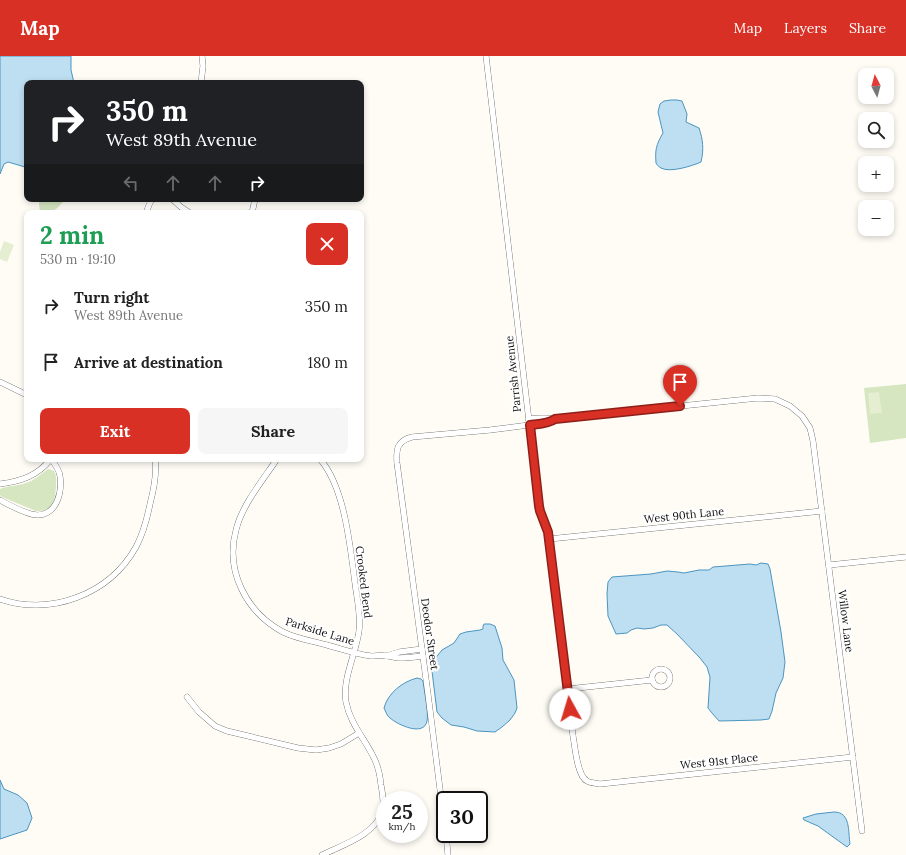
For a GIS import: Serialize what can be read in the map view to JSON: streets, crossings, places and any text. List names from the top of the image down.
{
  "streets": {
    "street": [
      "Parrish Avenue",
      "West 90th Lane",
      "Crooked Bend",
      "Willow Lane",
      "Parkside Lane",
      "Deodor Street",
      "West 91st Place"
    ]
  },
  "crossings": [
    ["Parrish Avenue", "West 90th Lane"],
    ["Parrish Avenue", "Deodor Street"],
    ["Parrish Avenue", "West 91st Place"],
    ["West 90th Lane", "Willow Lane"],
    ["Crooked Bend", "Parkside Lane"],
    ["Willow Lane", "West 91st Place"],
    ["Parkside Lane", "Deodor Street"]
  ],
  "north": "top",
  "page": {
    "header": "Map",
    "nav": ["Map", "Layers", "Share"],
    "map_buttons": ["+", "−"],
    "turn": ["350 m", "West 89th Avenue"],
    "heading": ["2 min", "530 m · 19:10"],
    "list": [
      {
        "name": "Turn right",
        "note": "West 89th Avenue",
        "value": "350 m"
      },
      {
        "name": "Arrive at destination",
        "value": "180 m"
      }
    ],
    "buttons": ["Exit", "Share"],
    "speed": "25 km/h",
    "limit": "30"
  }
}
